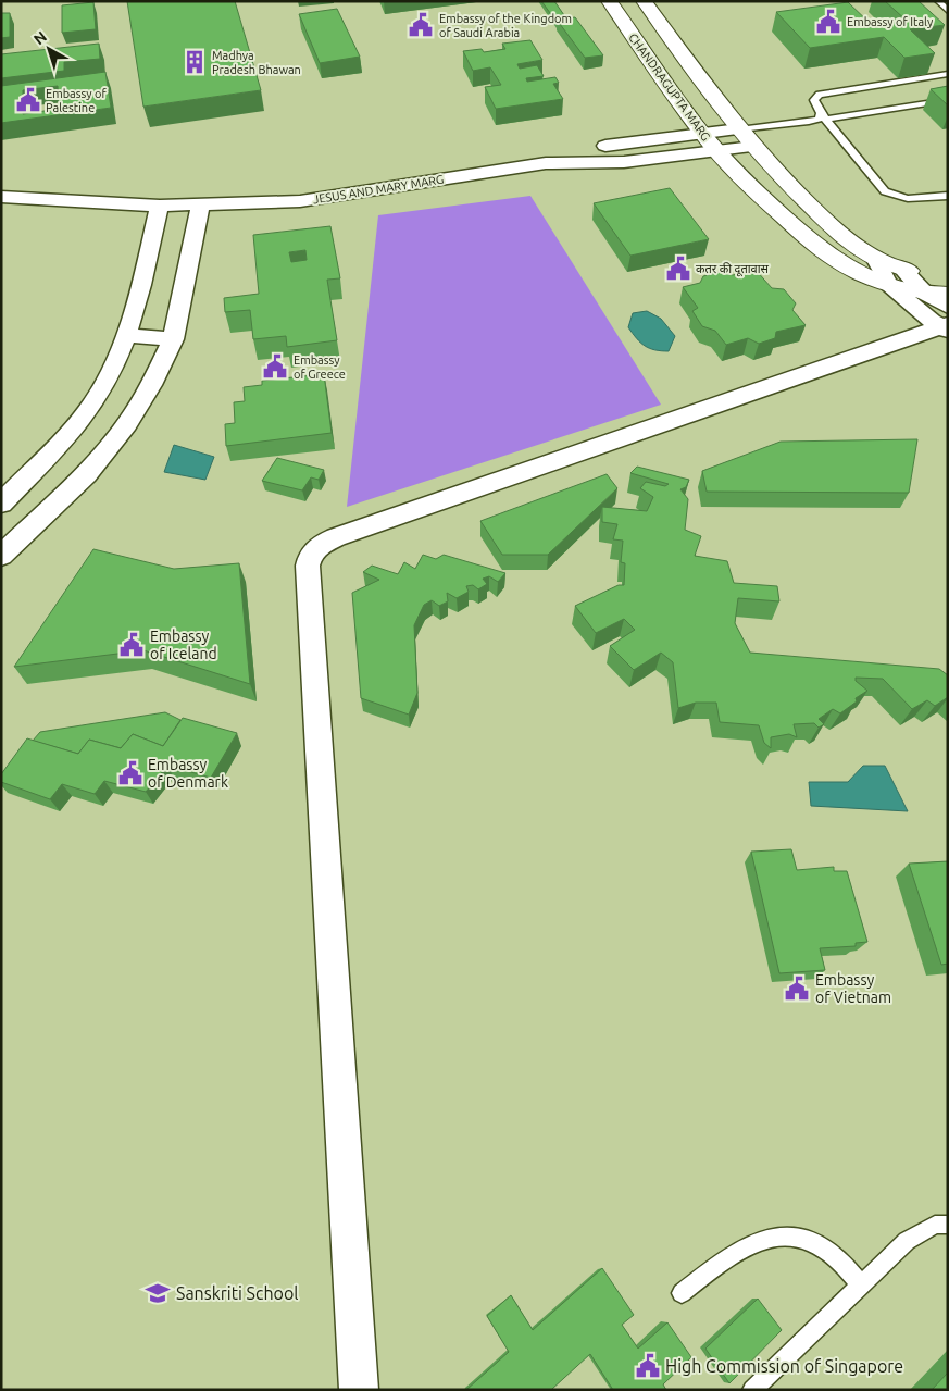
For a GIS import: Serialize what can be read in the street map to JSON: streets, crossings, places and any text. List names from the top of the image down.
{
  "streets": {
    "main road": ["CHANDRAGUPTA MARG"],
    "street": ["JESUS AND MARY MARG"]
  },
  "crossings": [
    ["CHANDRAGUPTA MARG", "JESUS AND MARY MARG"]
  ],
  "places": {
    "public building": [
      "Embassy of Italy",
      "Embassy of the Kingdom of Saudi Arabia",
      "Embassy of Palestine",
      "कतर की दूतावास",
      "Embassy of Greece",
      "Embassy of Iceland",
      "Embassy of Denmark",
      "Embassy of Vietnam",
      "High Commission of Singapore"
    ],
    "building": ["Madhya Pradesh Bhawan"],
    "school or university": ["Sanskriti School"]
  },
  "north": "top left"
}
